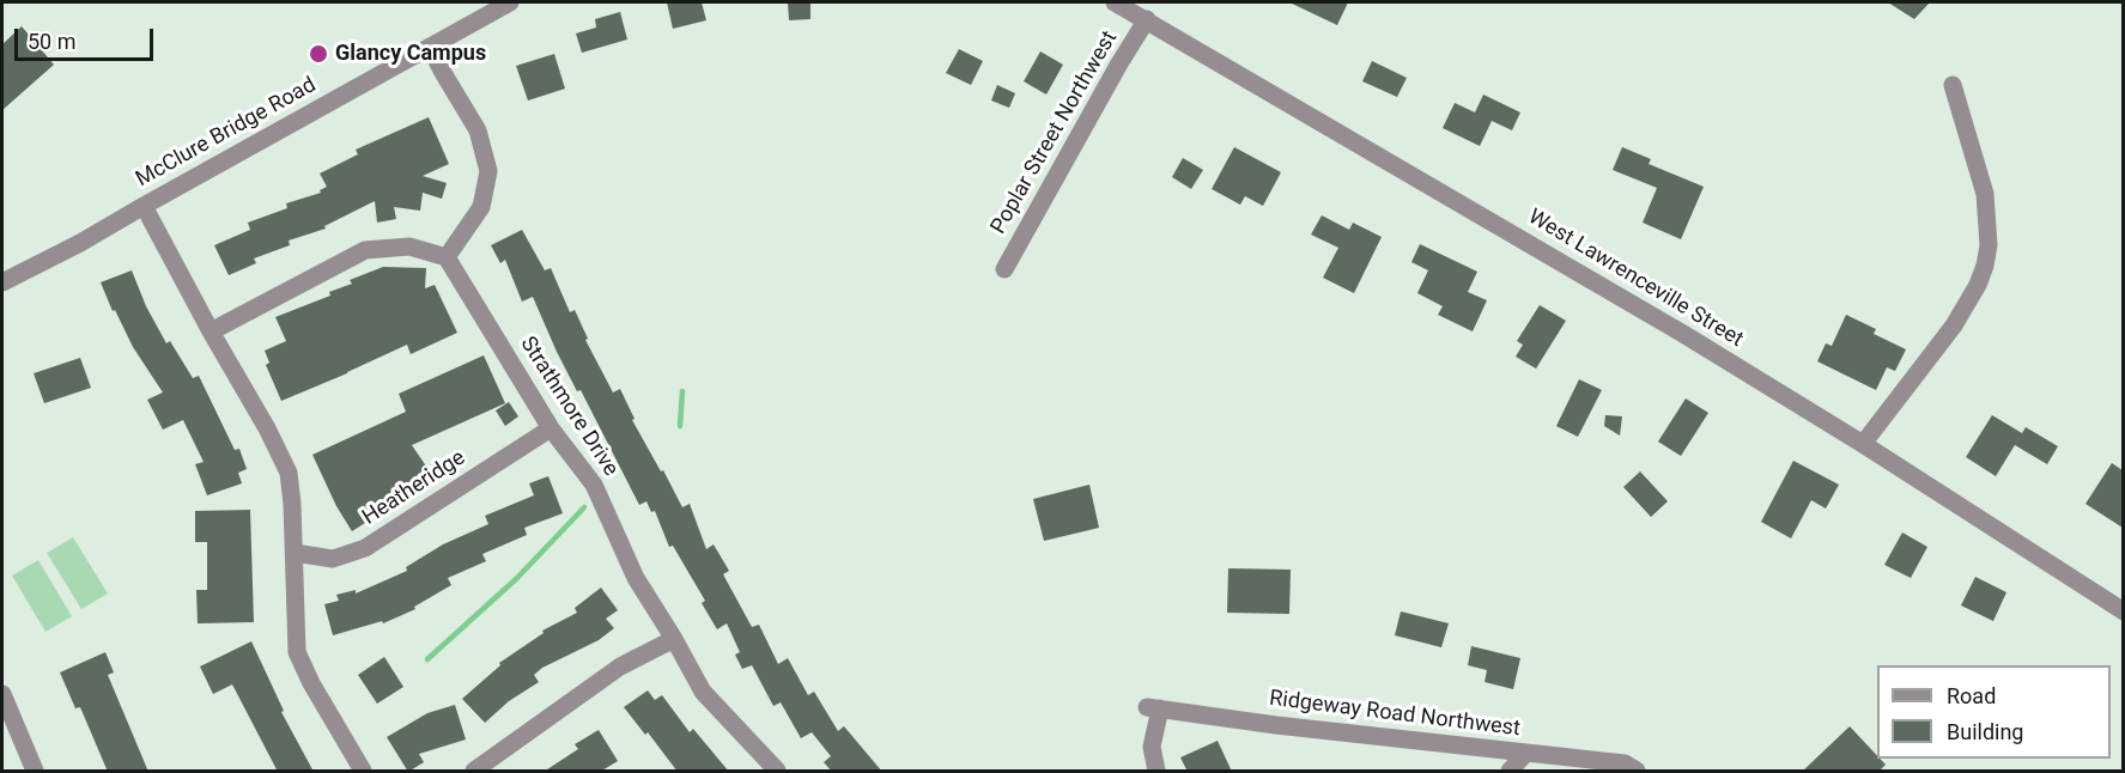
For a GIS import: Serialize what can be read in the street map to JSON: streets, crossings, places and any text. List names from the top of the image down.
{
  "streets": {
    "street": [
      "McClure Bridge Road",
      "Poplar Street Northwest",
      "West Lawrenceville Street",
      "Strathmore Drive",
      "Heatheridge",
      "Ridgeway Road Northwest"
    ]
  },
  "crossings": [
    ["Poplar Street Northwest", "West Lawrenceville Street"],
    ["Strathmore Drive", "Heatheridge"]
  ],
  "places": ["Glancy Campus"],
  "legend": ["Road", "Building"],
  "scale_bar": "50 m"
}
